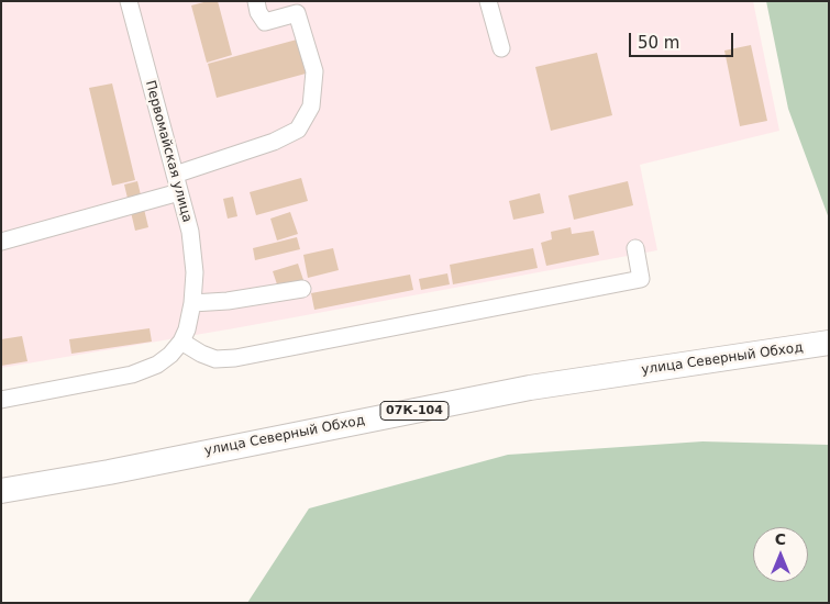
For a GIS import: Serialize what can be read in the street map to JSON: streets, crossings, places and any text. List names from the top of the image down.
{
  "streets": {
    "highway": ["улица Северный Обход", "07К-104"],
    "street": ["Первомайская улица"]
  },
  "scale_bar": "50 m",
  "north": "top"
}
